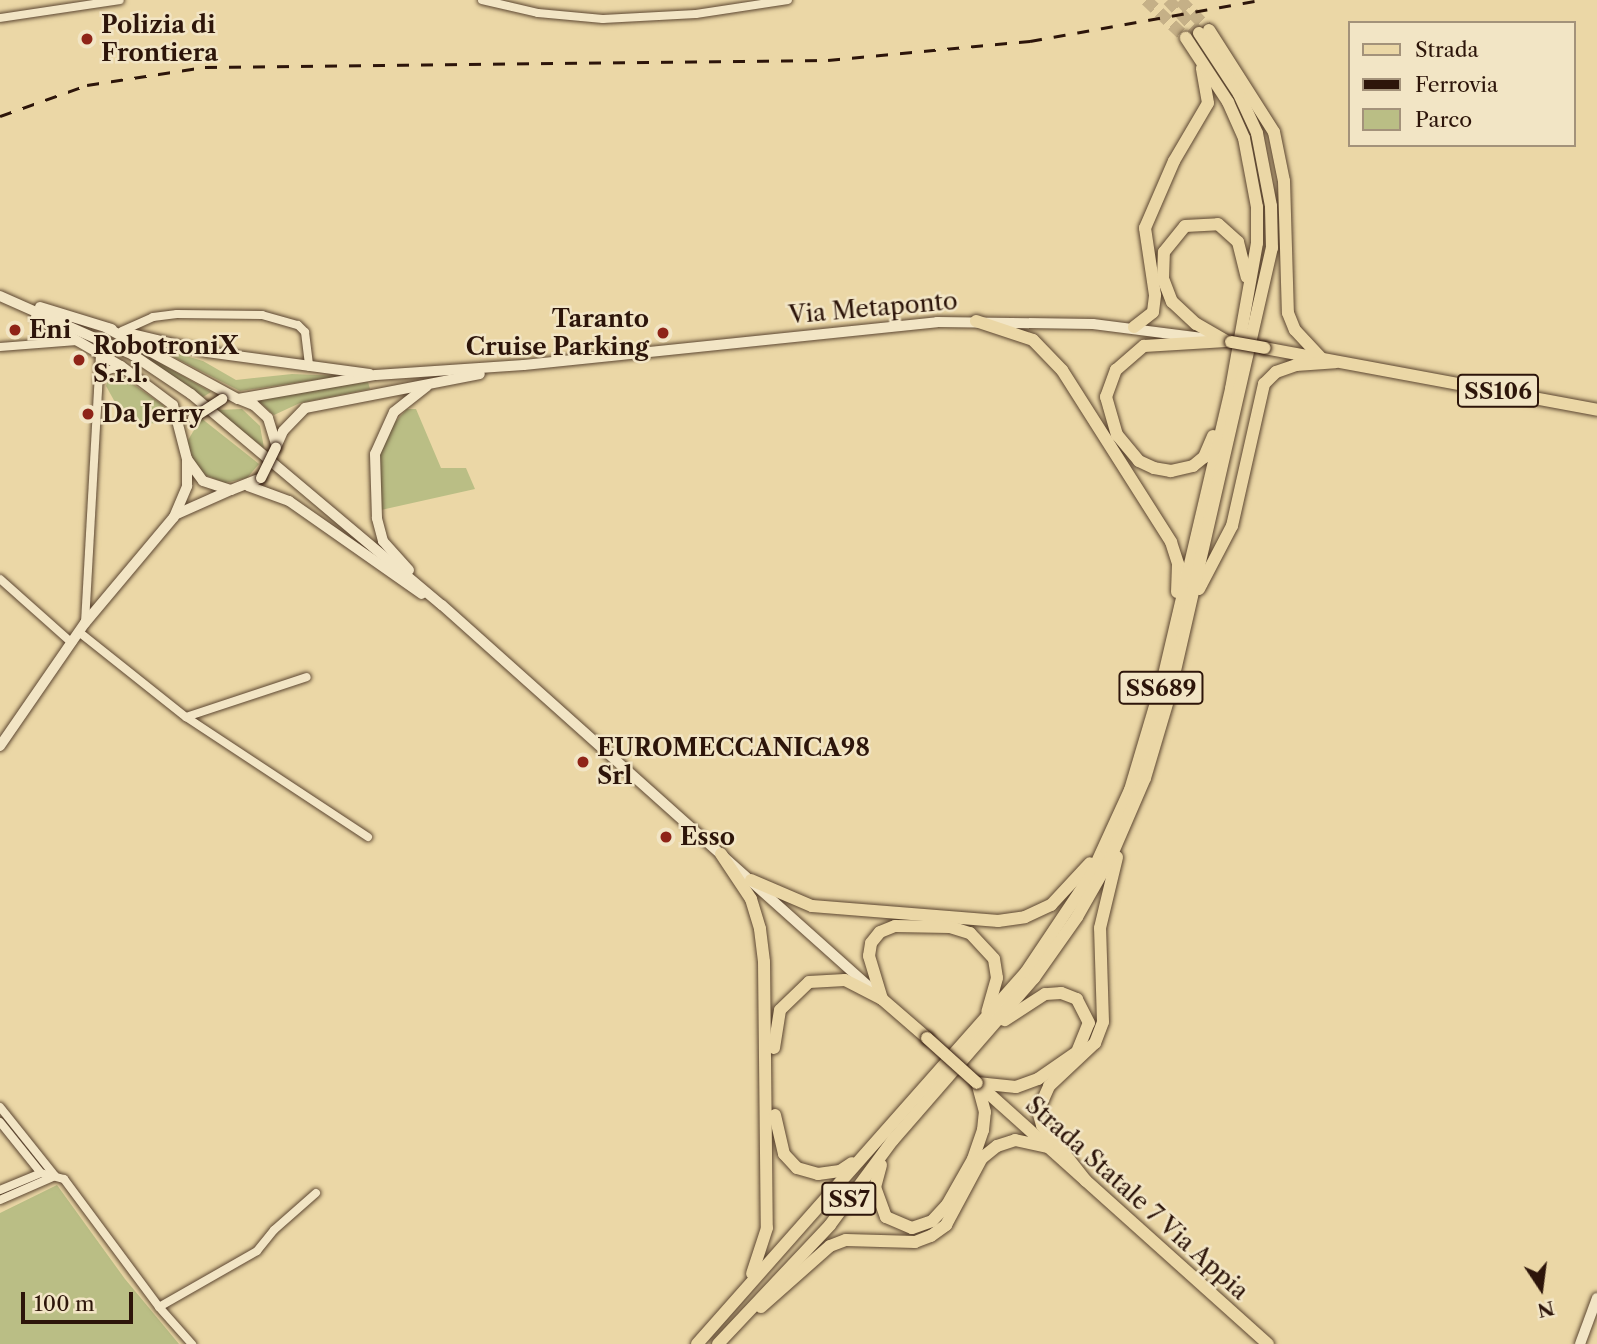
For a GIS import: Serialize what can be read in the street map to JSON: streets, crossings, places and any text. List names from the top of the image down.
{
  "streets": {
    "main road": [
      "Via Metaponto",
      "SS106",
      "SS689",
      "Strada Statale 7 Via Appia",
      "SS7"
    ]
  },
  "crossings": [
    ["Via Metaponto", "SS106"],
    ["Via Metaponto", "SS689"],
    ["SS106", "SS689"],
    ["SS689", "SS7"],
    ["Strada Statale 7 Via Appia", "SS7"]
  ],
  "places": [
    "Polizia di Frontiera",
    "Eni",
    "Taranto Cruise Parking",
    "RobotroniX S.r.l.",
    "Da Jerry",
    "EUROMECCANICA98 Srl",
    "Esso"
  ],
  "legend": ["Strada", "Ferrovia", "Parco"],
  "scale_bar": "100 m",
  "north": "bottom"
}
